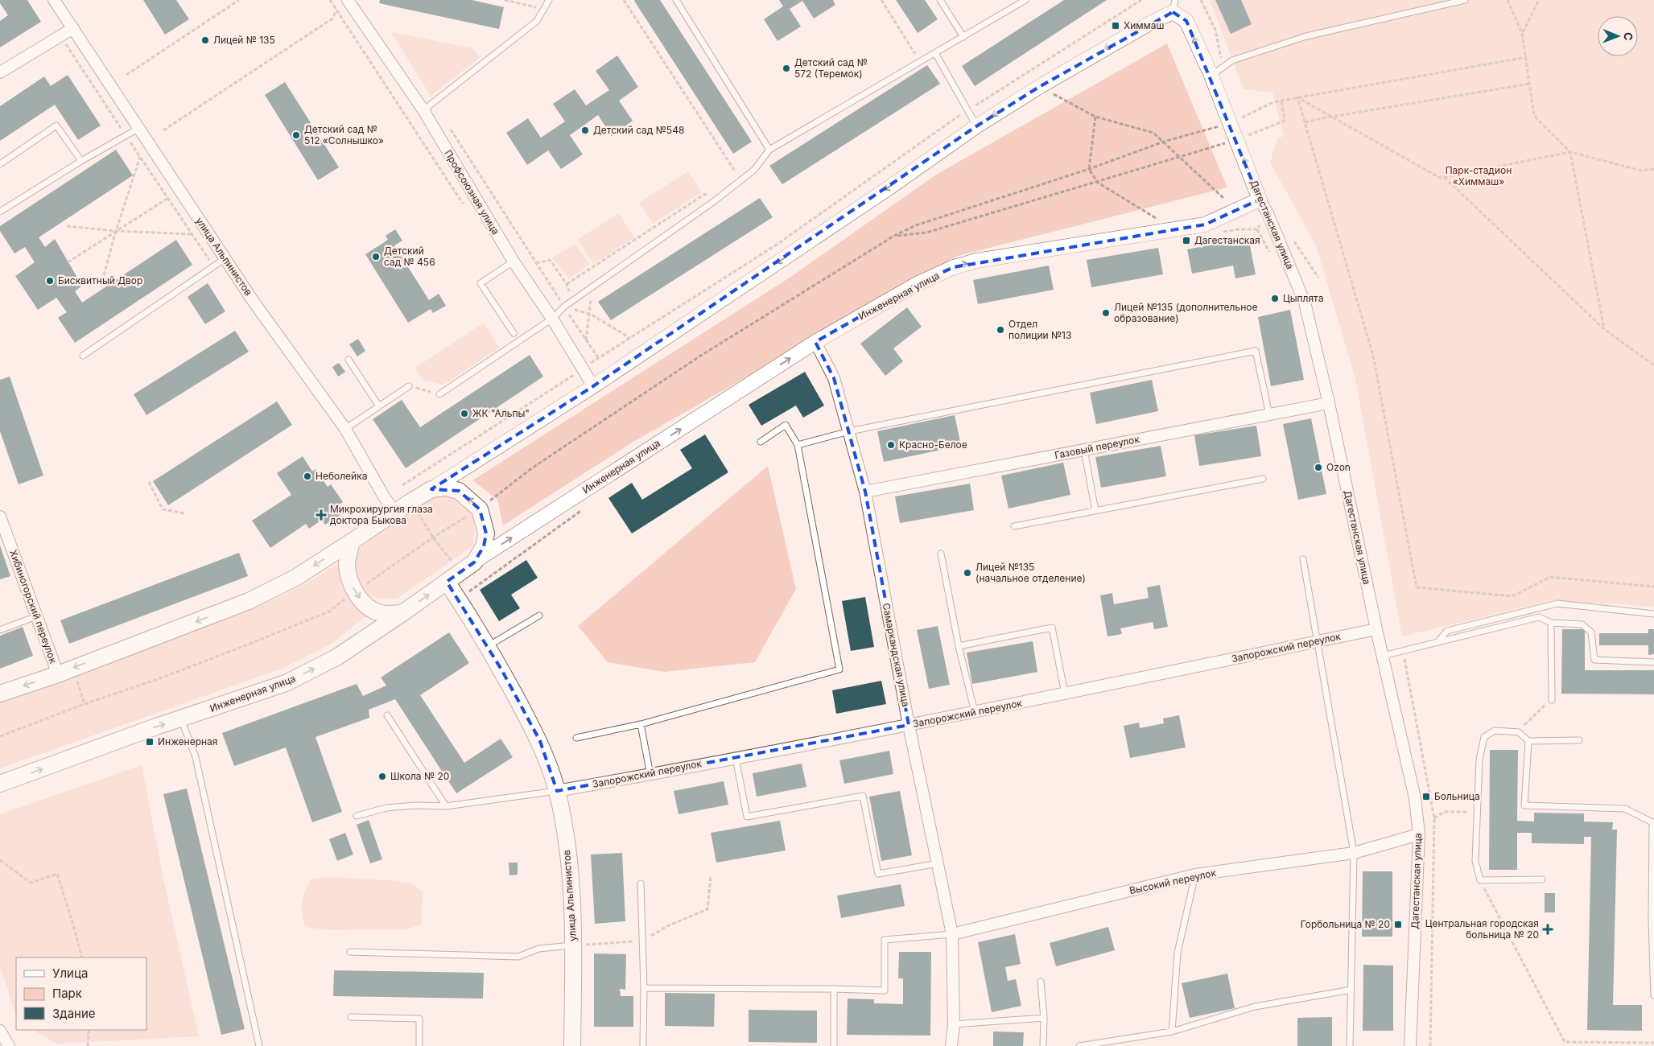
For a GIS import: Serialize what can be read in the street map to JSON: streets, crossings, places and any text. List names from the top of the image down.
{
  "streets": {
    "main road": ["улица Альпинистов", "Инженерная улица"],
    "street": [
      "Профсоюзная улица",
      "Дагестанская улица",
      "Газовый переулок",
      "Хибиногорский переулок",
      "Запорожский переулок",
      "Самаркандская улица",
      "Высокий переулок"
    ]
  },
  "crossings": [
    ["Дагестанская улица", "Инженерная улица"],
    ["Дагестанская улица", "Газовый переулок"],
    ["Дагестанская улица", "Запорожский переулок"],
    ["Дагестанская улица", "Высокий переулок"],
    ["улица Альпинистов", "Инженерная улица"],
    ["улица Альпинистов", "Запорожский переулок"],
    ["Инженерная улица", "Самаркандская улица"],
    ["Газовый переулок", "Самаркандская улица"],
    ["Запорожский переулок", "Самаркандская улица"],
    ["Самаркандская улица", "Высокий переулок"]
  ],
  "parks": ["Парк-стадион «Химмаш»"],
  "places": {
    "transit": [
      "Химмаш",
      "Дагестанская",
      "Инженерная",
      "Больница",
      "Горбольница № 20"
    ],
    "other": [
      "Лицей № 135",
      "Детский сад № 572 (Теремок)",
      "Детский сад №548",
      "Детский сад № 512 «Солнышко»",
      "Детский сад № 456",
      "Бисквитный Двор",
      "Цыплята",
      "Лицей №135 (дополнительное образование)",
      "Отдел полиции №13",
      "ЖК \"Альпы\"",
      "Красно-Белое",
      "Ozon",
      "Неболейка",
      "Лицей №135 (начальное отделение)",
      "Школа № 20"
    ],
    "health": ["Микрохирургия глаза доктора Быкова", "Центральная городская больница № 20"]
  },
  "legend": ["Улица", "Парк", "Здание"],
  "north": "right"
}
